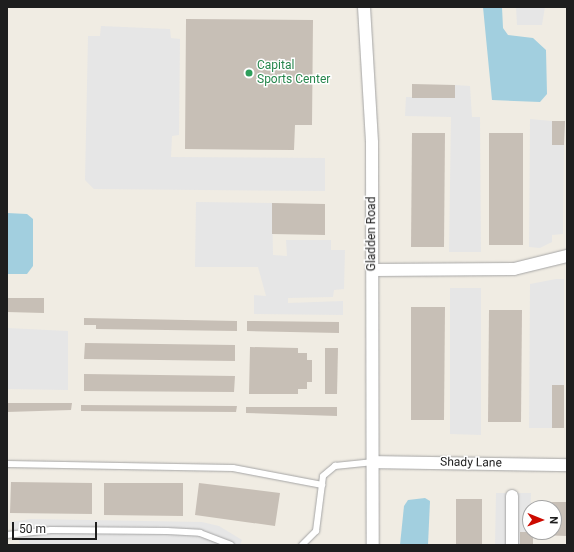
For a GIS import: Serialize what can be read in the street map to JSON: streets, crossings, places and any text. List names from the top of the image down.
{
  "streets": {
    "street": ["Gladden Road", "Shady Lane"]
  },
  "crossings": [
    ["Gladden Road", "Shady Lane"]
  ],
  "places": ["Capital Sports Center"],
  "scale_bar": "50 m",
  "north": "right"
}
